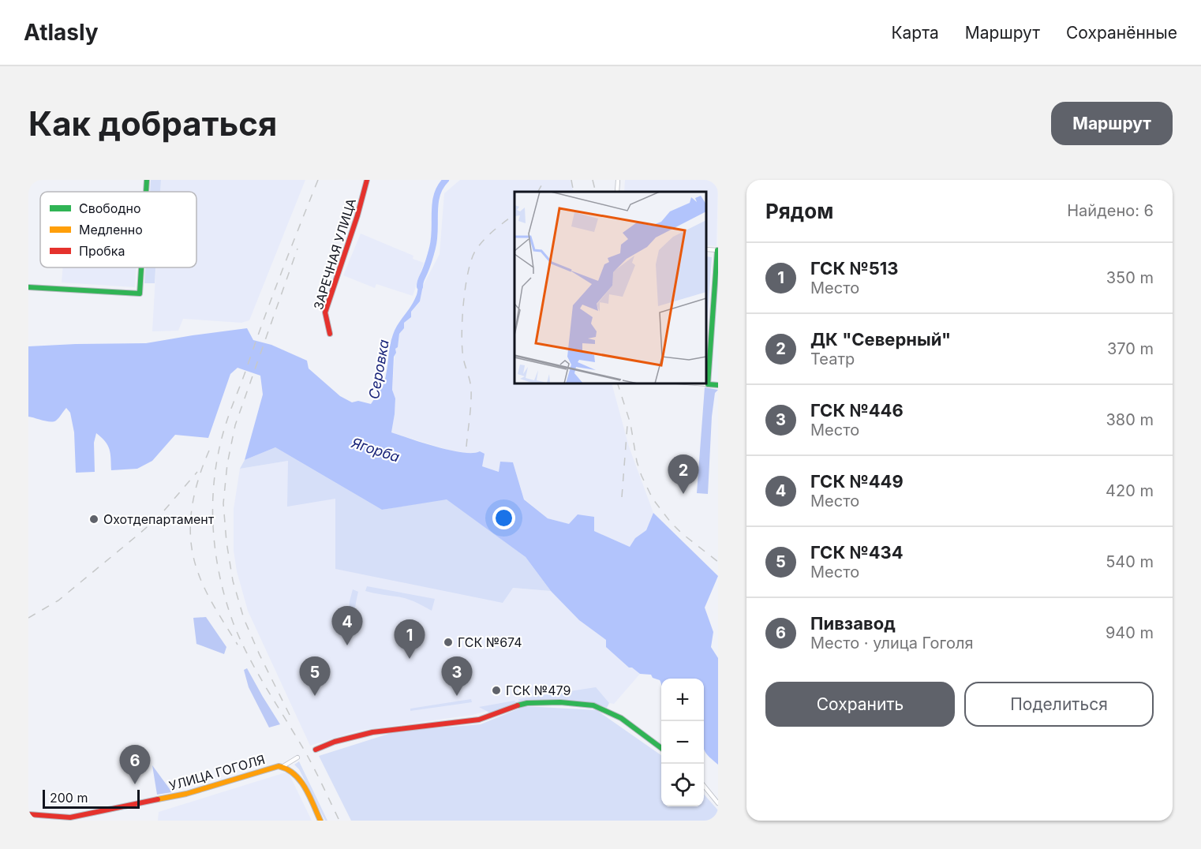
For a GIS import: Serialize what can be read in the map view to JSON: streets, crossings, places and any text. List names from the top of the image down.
{
  "streets": {
    "street": ["ЗАРЕЧНАЯ УЛИЦА", "УЛИЦА ГОГОЛЯ"]
  },
  "water": ["Серовка", "Ягорба"],
  "places": ["Охотдепартамент", "ГСК №674", "ГСК №479"],
  "legend": ["Свободно", "Медленно", "Пробка"],
  "scale_bar": "200 m",
  "page": {
    "header": "Atlasly",
    "nav": ["Карта", "Маршрут", "Сохранённые"],
    "buttons": [
      "Маршрут",
      ["Сохранить", "Поделиться"]
    ],
    "title": "Как добраться",
    "heading": ["Рядом", "Найдено: 6"],
    "list": [
      {
        "mark": "1",
        "name": "ГСК №513",
        "note": "Место",
        "value": "350 m"
      },
      {
        "mark": "2",
        "name": "ДК \"Северный\"",
        "note": "Театр",
        "value": "370 m"
      },
      {
        "mark": "3",
        "name": "ГСК №446",
        "note": "Место",
        "value": "380 m"
      },
      {
        "mark": "4",
        "name": "ГСК №449",
        "note": "Место",
        "value": "420 m"
      },
      {
        "mark": "5",
        "name": "ГСК №434",
        "note": "Место",
        "value": "540 m"
      },
      {
        "mark": "6",
        "name": "Пивзавод",
        "note": "Место · улица Гоголя",
        "value": "940 m"
      }
    ],
    "pins": [
      "2",
      "4",
      "1",
      "3",
      "5",
      "6"
    ],
    "map_buttons": ["+", "−"],
    "scale": "200 m"
  }
}
